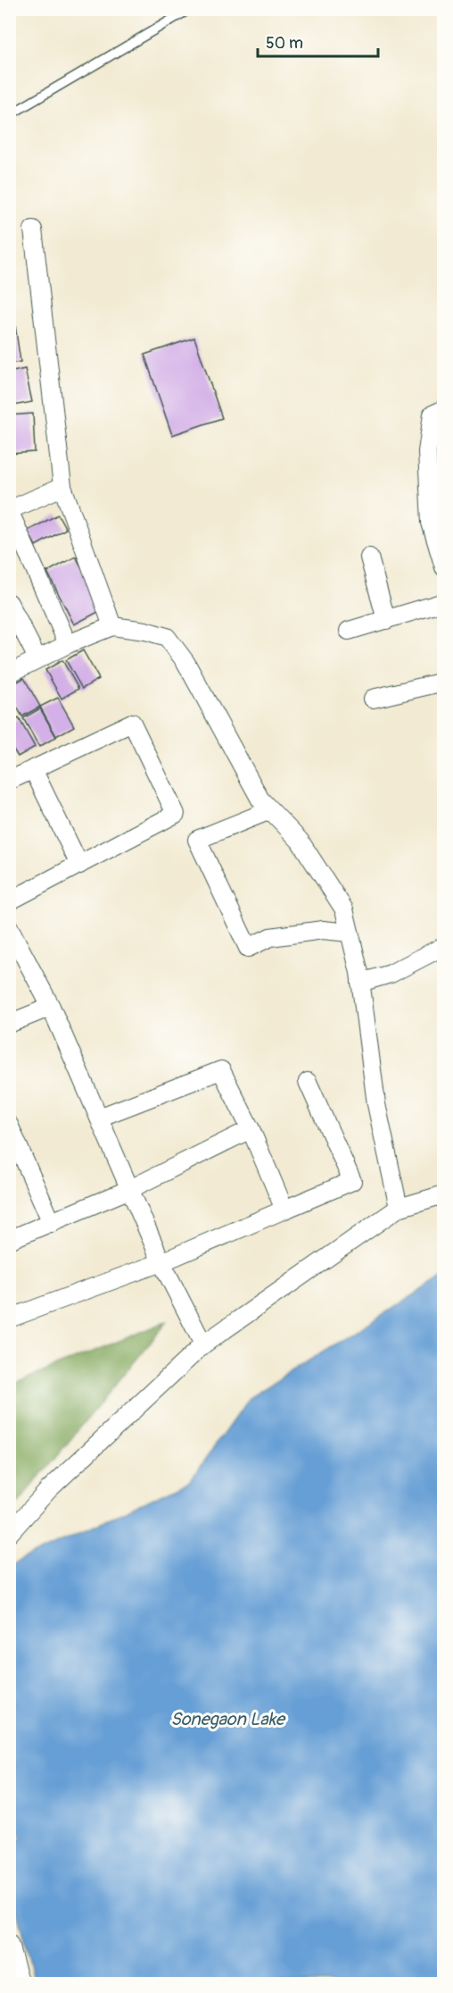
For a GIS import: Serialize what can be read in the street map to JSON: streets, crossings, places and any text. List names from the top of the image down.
{
  "water": ["Sonegaon Lake"],
  "scale_bar": "50 m"
}
